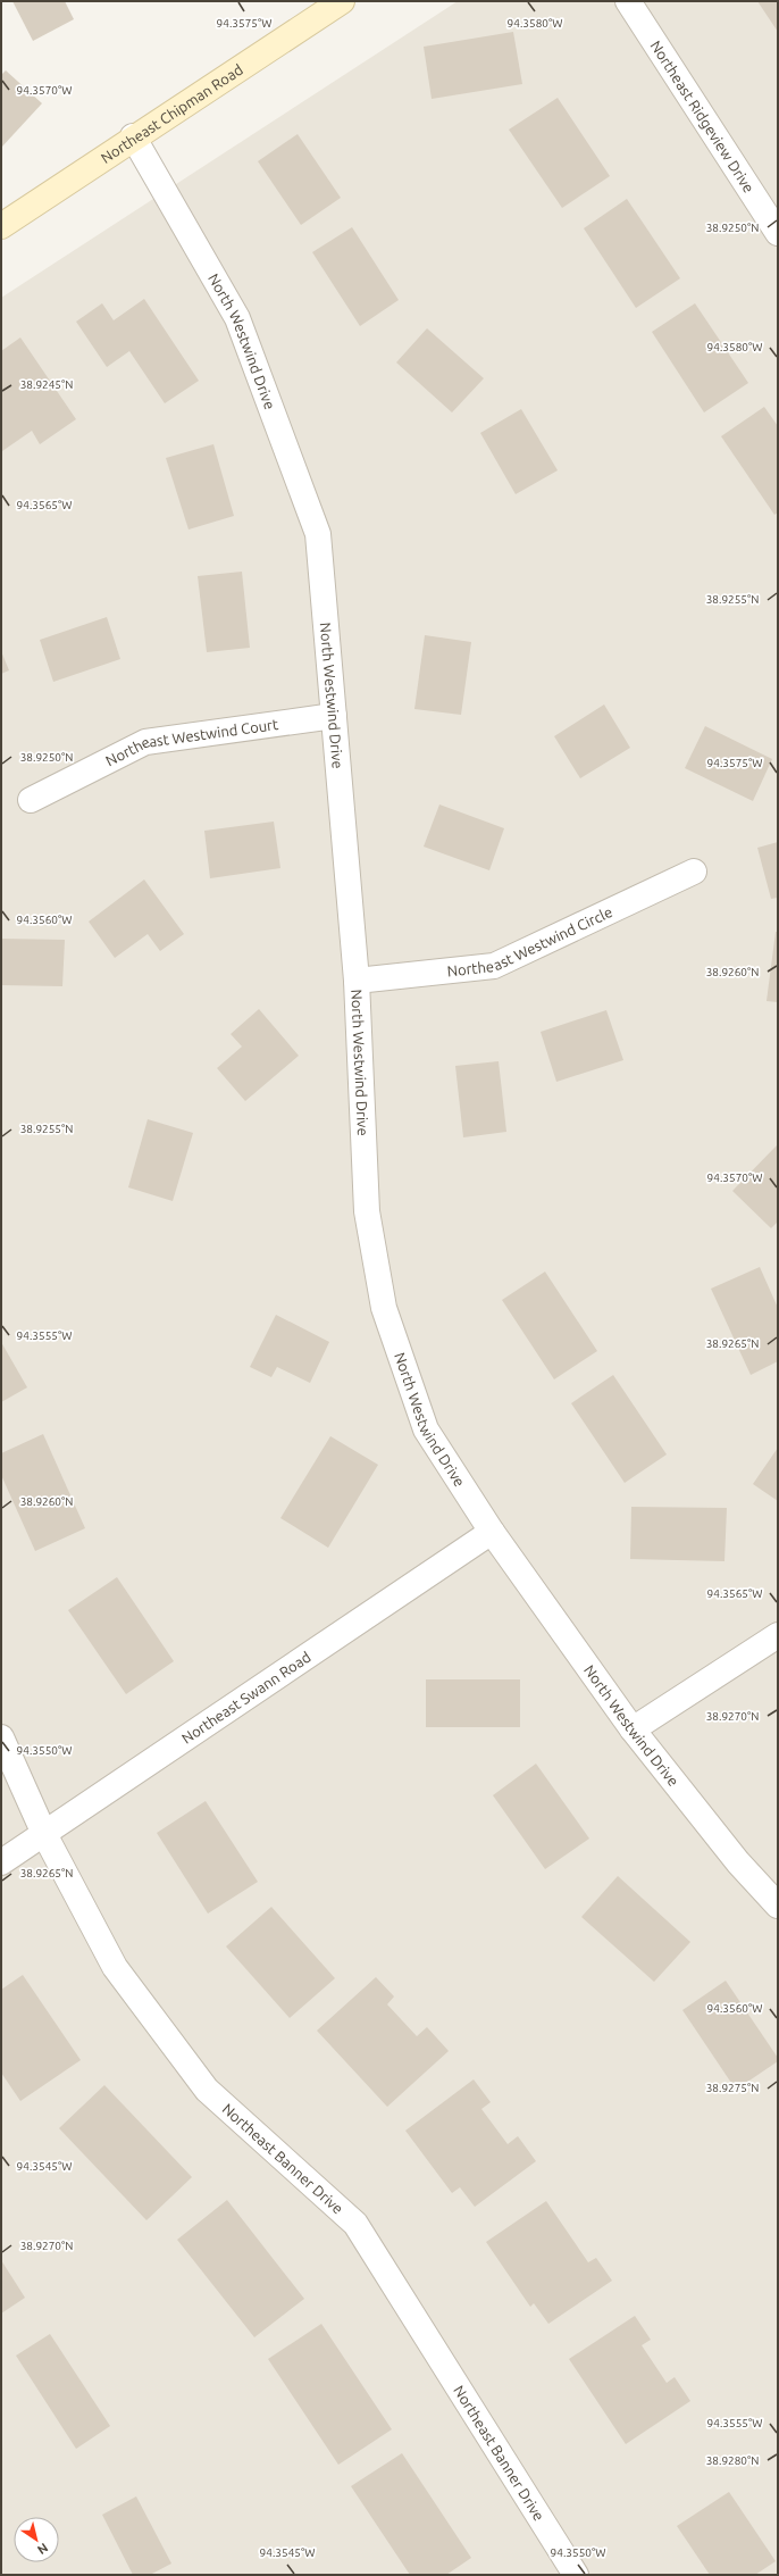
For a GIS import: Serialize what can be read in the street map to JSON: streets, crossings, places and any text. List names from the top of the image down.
{
  "streets": {
    "street": [
      "Northeast Chipman Road",
      "Northeast Ridgeview Drive",
      "North Westwind Drive",
      "Northeast Westwind Court",
      "Northeast Westwind Circle",
      "Northeast Swann Road",
      "Northeast Banner Drive"
    ]
  },
  "crossings": [
    ["Northeast Chipman Road", "North Westwind Drive"],
    ["North Westwind Drive", "Northeast Westwind Court"],
    ["North Westwind Drive", "Northeast Westwind Circle"],
    ["North Westwind Drive", "Northeast Swann Road"],
    ["Northeast Swann Road", "Northeast Banner Drive"]
  ],
  "north": "bottom right",
  "coordinates": [
    "94.3575°W",
    "94.3580°W",
    "94.3570°W",
    "38.9250°N",
    "38.9245°N",
    "94.3565°W",
    "38.9255°N",
    "94.3560°W",
    "38.9260°N",
    "94.3555°W",
    "38.9265°N",
    "38.9270°N",
    "94.3550°W",
    "38.9275°N",
    "94.3545°W",
    "38.9280°N"
  ]
}
